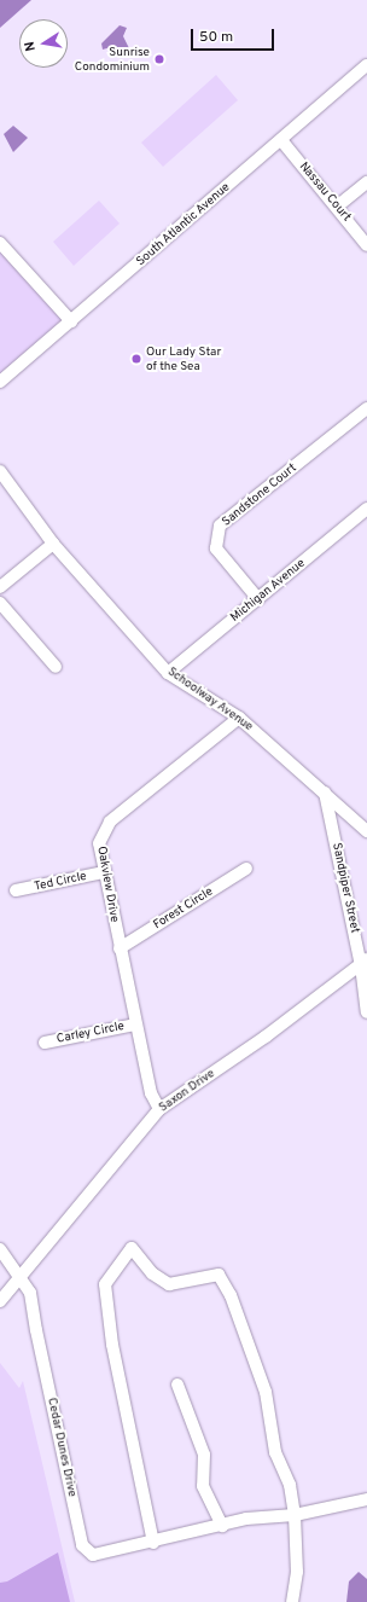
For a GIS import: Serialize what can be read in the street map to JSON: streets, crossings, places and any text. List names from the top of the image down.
{
  "streets": {
    "street": [
      "Nassau Court",
      "South Atlantic Avenue",
      "Sandstone Court",
      "Michigan Avenue",
      "Schoolway Avenue",
      "Ted Circle",
      "Oakview Drive",
      "Sandpiper Street",
      "Forest Circle",
      "Carley Circle",
      "Saxon Drive",
      "Cedar Dunes Drive"
    ]
  },
  "crossings": [
    ["Nassau Court", "South Atlantic Avenue"],
    ["Sandstone Court", "Michigan Avenue"],
    ["Michigan Avenue", "Schoolway Avenue"],
    ["Schoolway Avenue", "Oakview Drive"],
    ["Schoolway Avenue", "Sandpiper Street"],
    ["Ted Circle", "Oakview Drive"],
    ["Oakview Drive", "Forest Circle"],
    ["Oakview Drive", "Carley Circle"],
    ["Oakview Drive", "Saxon Drive"],
    ["Sandpiper Street", "Saxon Drive"],
    ["Saxon Drive", "Cedar Dunes Drive"]
  ],
  "places": ["Sunrise Condominium", "Our Lady Star of the Sea"],
  "scale_bar": "50 m",
  "north": "left"
}
